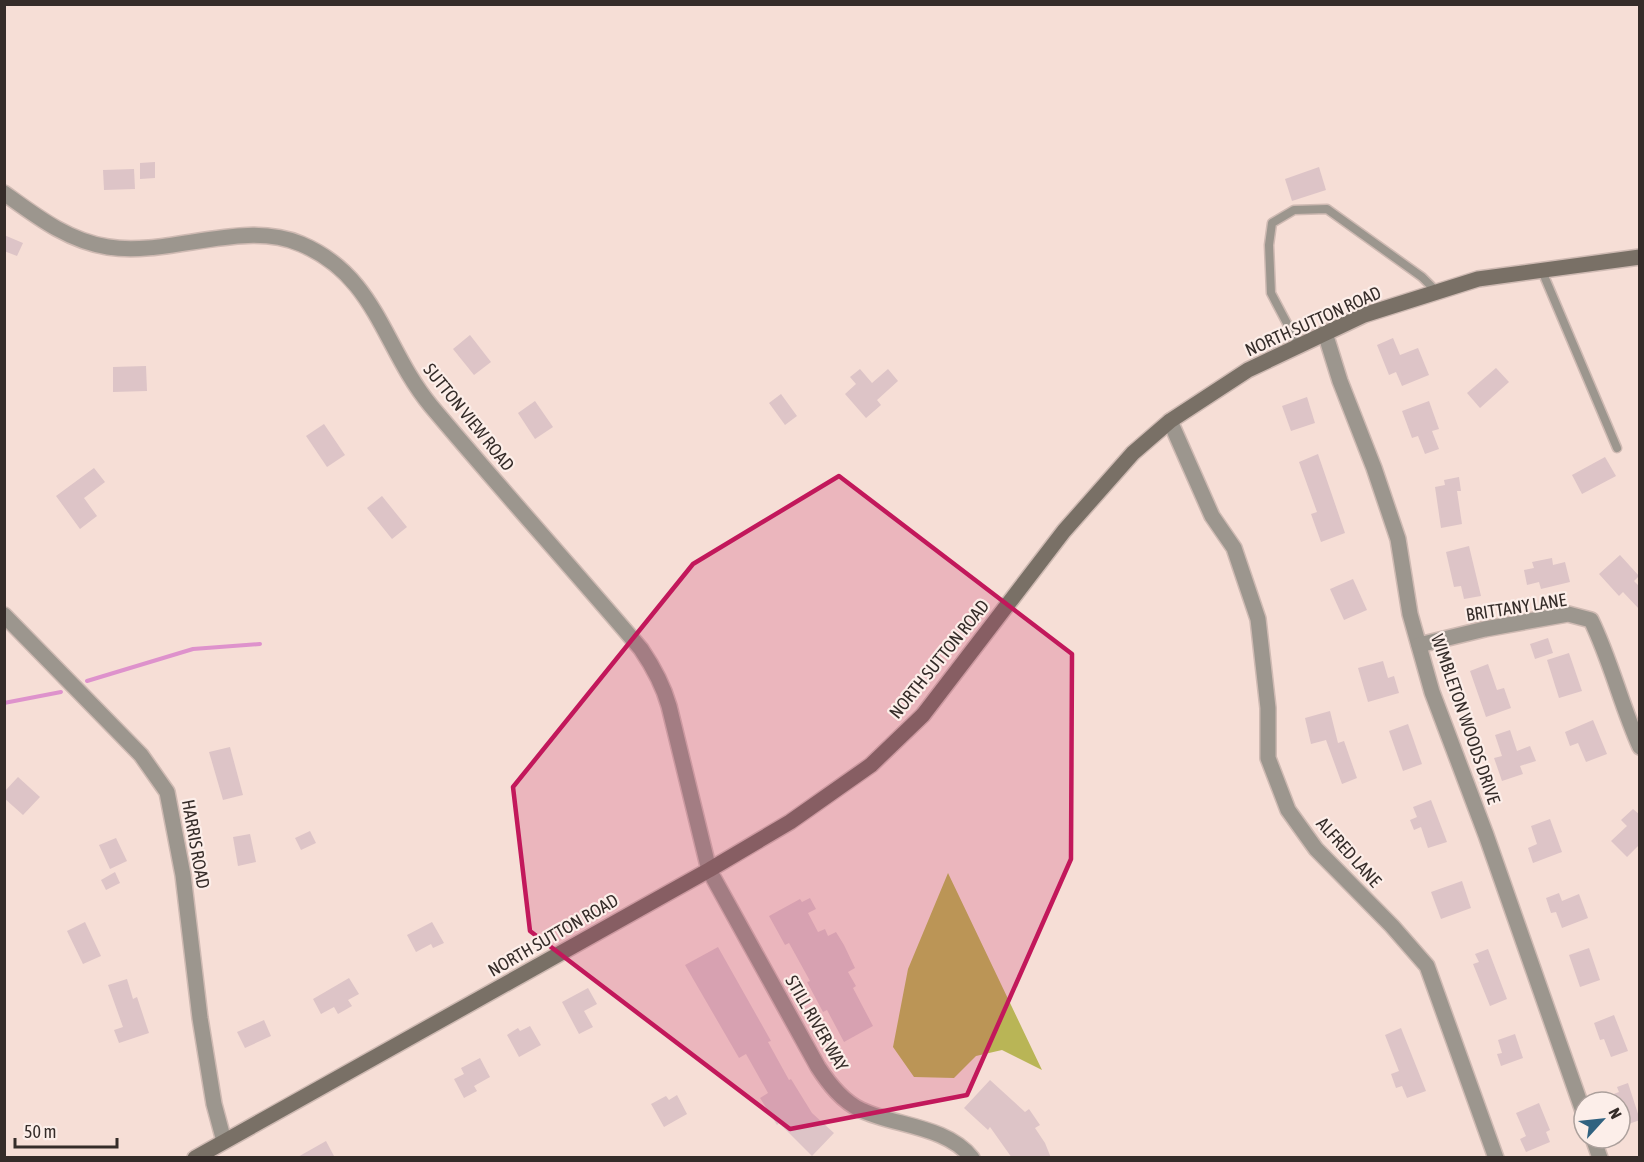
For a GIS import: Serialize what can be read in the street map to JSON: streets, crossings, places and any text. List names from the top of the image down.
{
  "streets": {
    "main road": ["NORTH SUTTON ROAD"],
    "street": [
      "SUTTON VIEW ROAD",
      "BRITTANY LANE",
      "WIMBLETON WOODS DRIVE",
      "HARRIS ROAD",
      "ALFRED LANE",
      "STILL RIVER WAY"
    ]
  },
  "crossings": [
    ["NORTH SUTTON ROAD", "SUTTON VIEW ROAD"],
    ["NORTH SUTTON ROAD", "WIMBLETON WOODS DRIVE"],
    ["NORTH SUTTON ROAD", "HARRIS ROAD"],
    ["NORTH SUTTON ROAD", "ALFRED LANE"],
    ["NORTH SUTTON ROAD", "STILL RIVER WAY"],
    ["SUTTON VIEW ROAD", "STILL RIVER WAY"],
    ["BRITTANY LANE", "WIMBLETON WOODS DRIVE"]
  ],
  "scale_bar": "50 m",
  "north": "top right"
}
